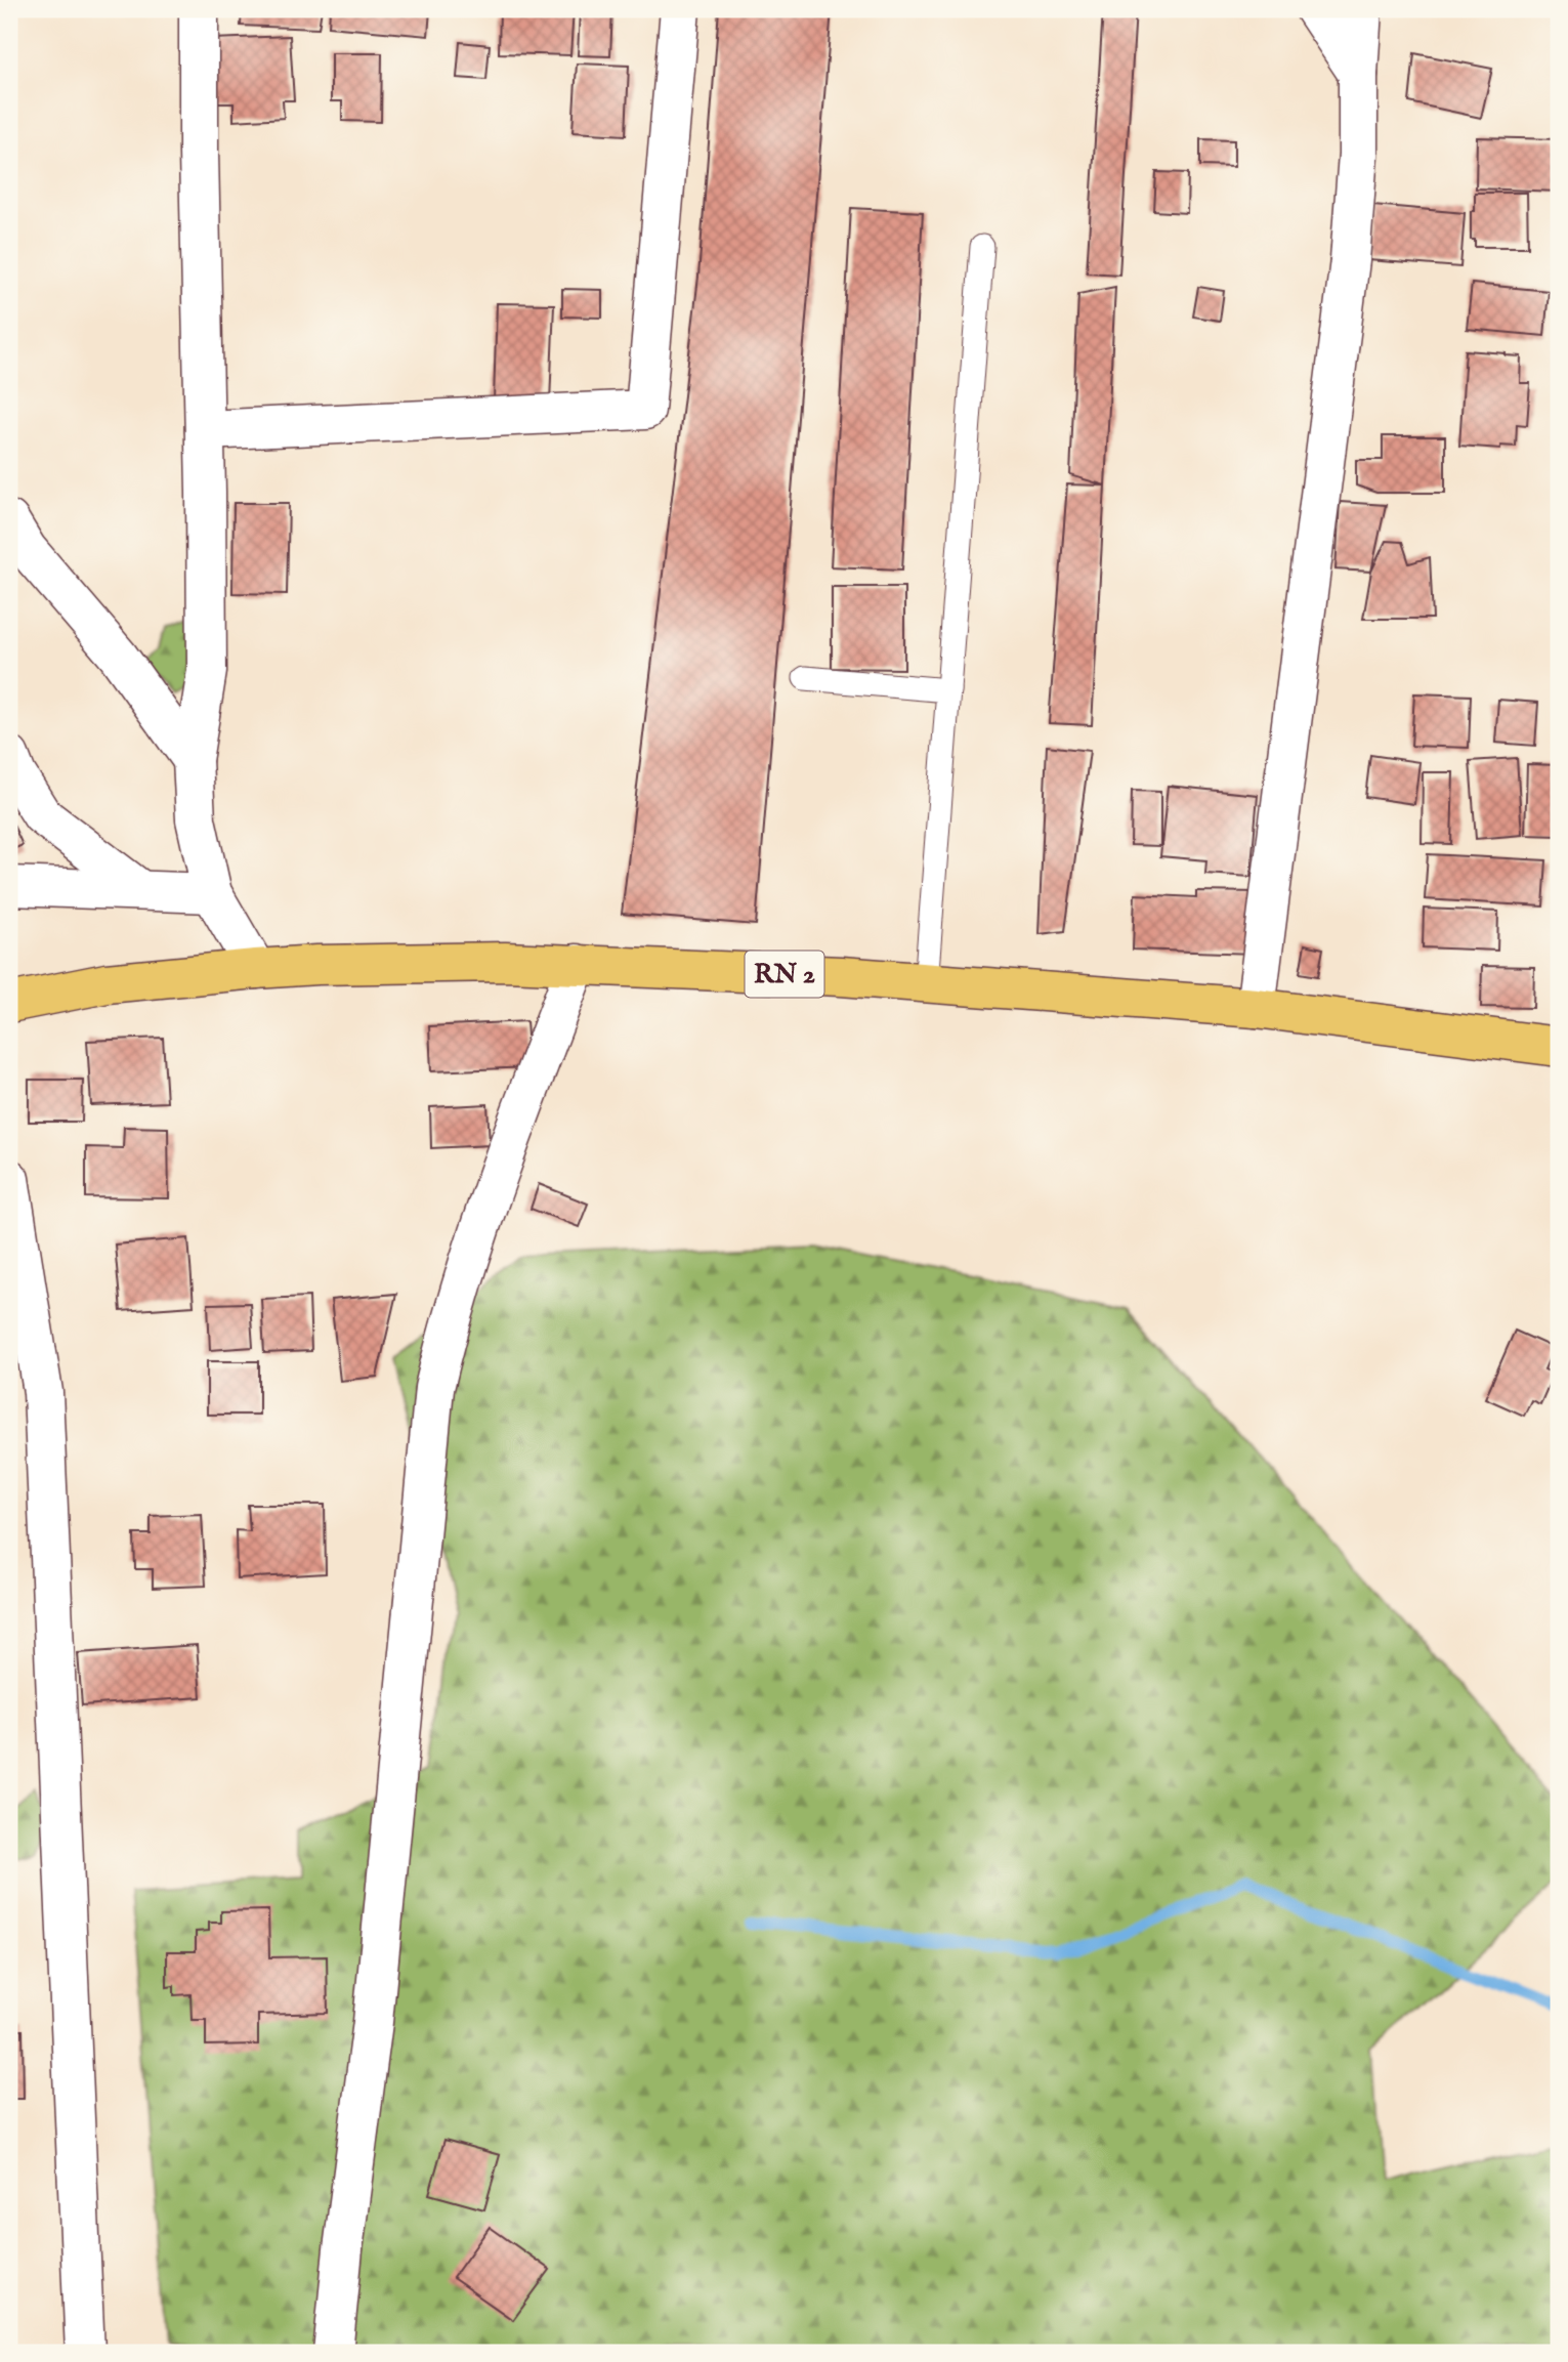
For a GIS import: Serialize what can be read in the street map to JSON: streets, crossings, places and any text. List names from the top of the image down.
{
  "streets": {
    "highway": ["RN 2"]
  }
}
